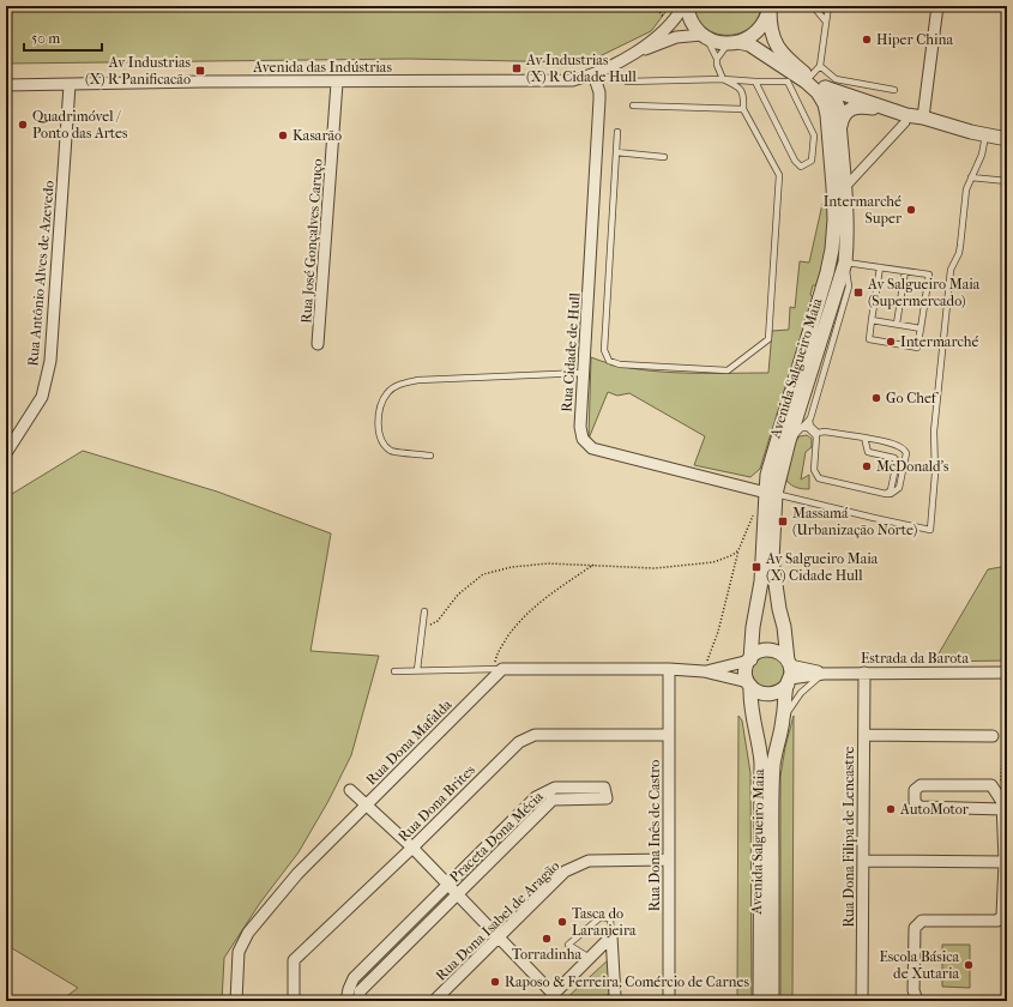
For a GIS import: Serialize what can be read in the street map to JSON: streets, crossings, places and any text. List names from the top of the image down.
{
  "streets": {
    "street": [
      "Avenida das Indústrias",
      "Rua José Gonçalves Caruço",
      "Rua Antônio Alves de Azevedo",
      "Rua Cidade de Hull",
      "Avenida Salgueiro Maia",
      "Estrada da Barota",
      "Rua Dona Mafalda",
      "Rua Dona Brites",
      "Rua Dona Inês de Castro",
      "Praceta Dona Mécia",
      "Rua Dona Filipa de Lencastre",
      "Rua Dona Isabel de Aragão"
    ]
  },
  "crossings": [
    ["Avenida das Indústrias", "Rua José Gonçalves Caruço"],
    ["Avenida das Indústrias", "Rua Antônio Alves de Azevedo"],
    ["Avenida das Indústrias", "Rua Cidade de Hull"],
    ["Rua Cidade de Hull", "Avenida Salgueiro Maia"],
    ["Avenida Salgueiro Maia", "Estrada da Barota"],
    ["Estrada da Barota", "Rua Dona Filipa de Lencastre"],
    ["Rua Dona Brites", "Rua Dona Inês de Castro"],
    ["Rua Dona Inês de Castro", "Rua Dona Isabel de Aragão"]
  ],
  "places": {
    "other": [
      "Hiper China",
      "Quadrimóvel / Ponto das Artes",
      "Kasarão",
      "Intermarché Super",
      "Intermarché",
      "Go Chef",
      "McDonald's",
      "AutoMotor",
      "Tasca do Laranjeira",
      "Torradinha",
      "Escola Básica de Xutaria",
      "Raposo & Ferreira, Comércio de Carnes"
    ],
    "transit": [
      "Av Industrias (X) R Cidade Hull",
      "Av Industrias (X) R Panificacão",
      "Av Salgueiro Maia (Supermercado)",
      "Massamá (Urbanização Norte)",
      "Av Salgueiro Maia (X) Cidade Hull"
    ]
  },
  "scale_bar": "50 m"
}
